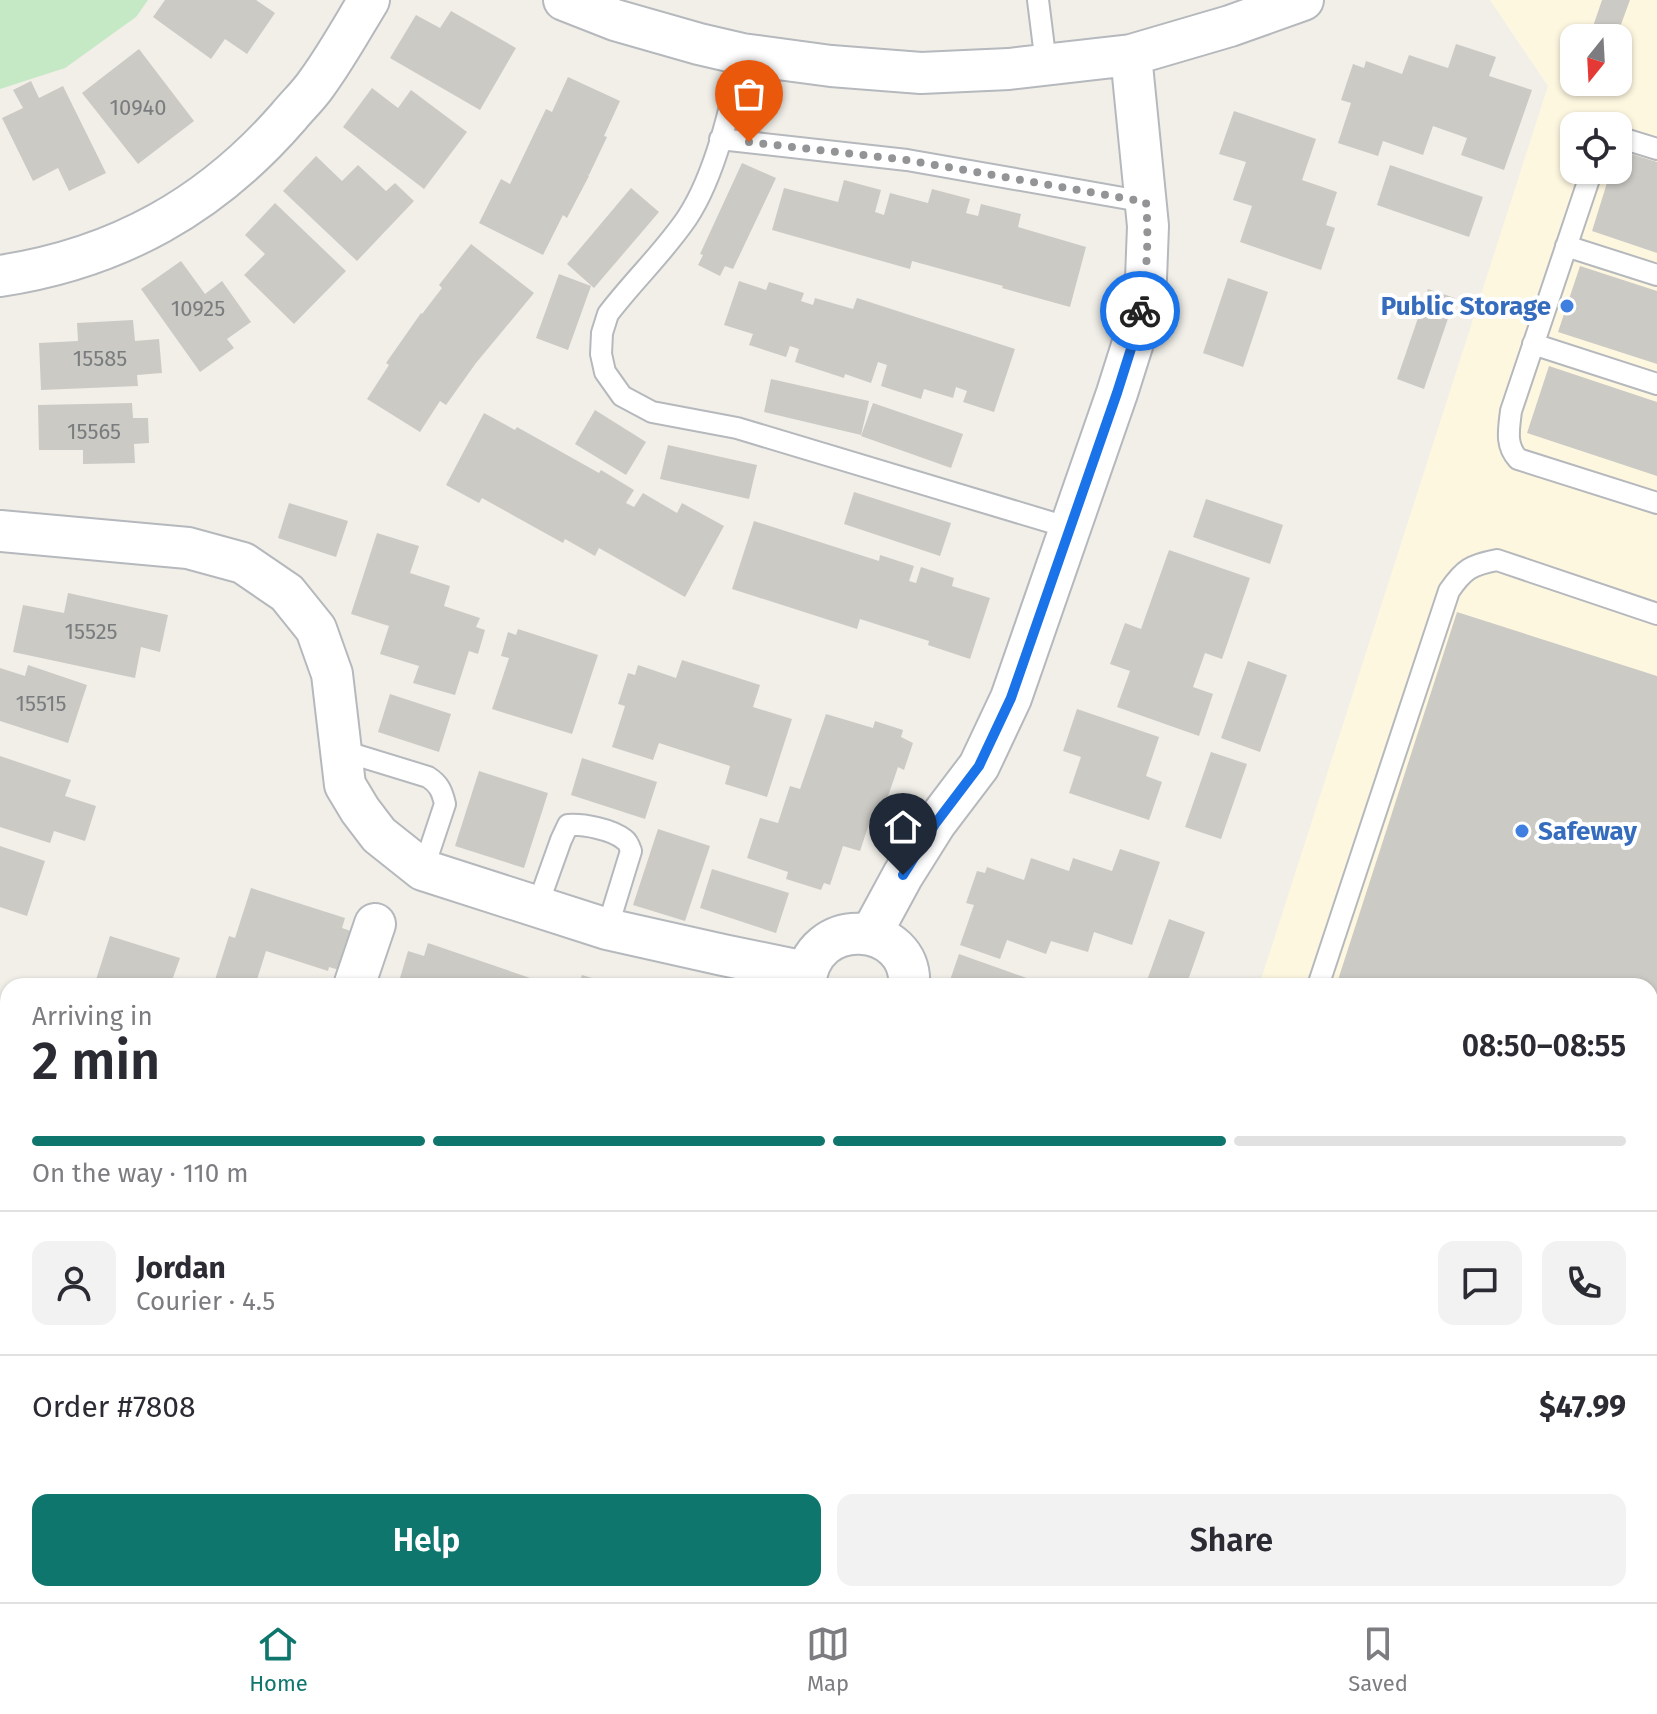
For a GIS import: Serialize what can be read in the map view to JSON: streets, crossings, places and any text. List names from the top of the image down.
{
  "places": ["Public Storage", "Safeway"],
  "house_numbers": [
    "10940",
    "10925",
    "15585",
    "15565",
    "15525",
    "15515"
  ],
  "north": "bottom",
  "page": {
    "heading": ["2 min", "Arriving in", "08:50–08:55"],
    "panel": [
      "Jordan",
      "Courier · 4.5",
      "Order #7808",
      "$47.99"
    ],
    "bar": "On the way · 110 m",
    "buttons": ["Help", "Share"],
    "tabs": ["Home", "Map", "Saved"]
  }
}
